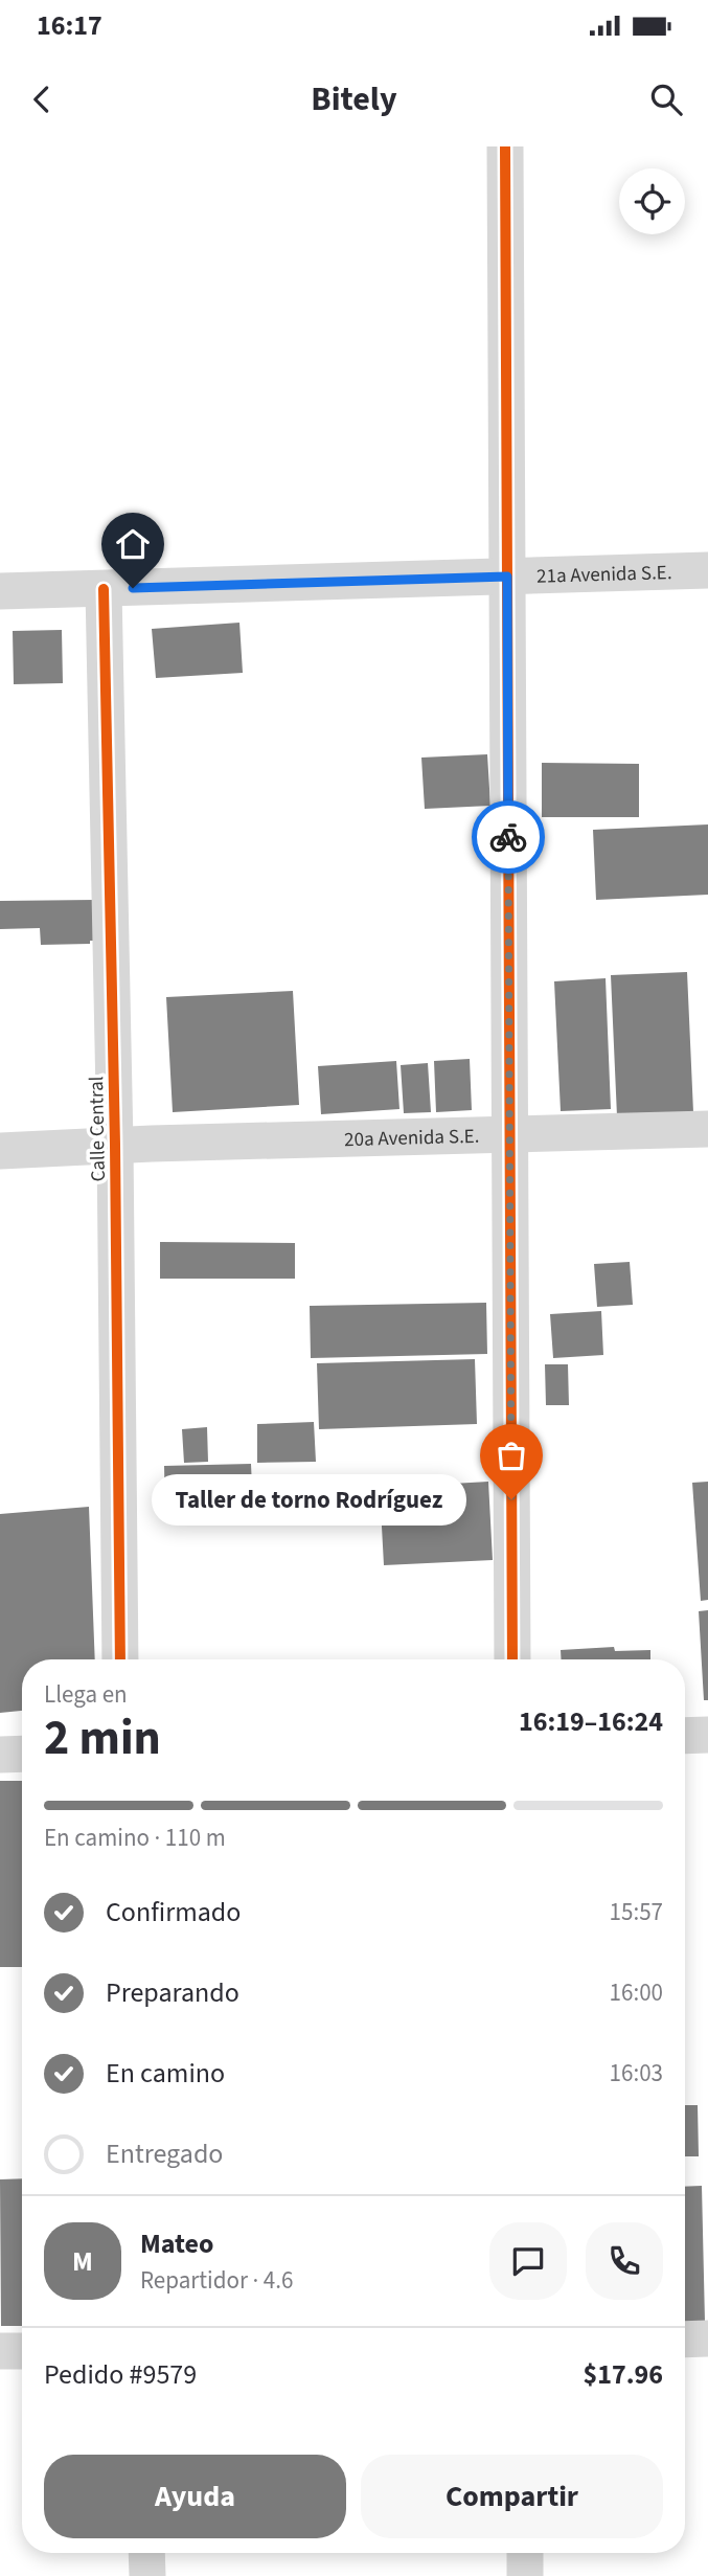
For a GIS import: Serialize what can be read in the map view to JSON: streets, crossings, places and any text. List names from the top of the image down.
{
  "streets": {
    "street": ["21a Avenida S.E.", "Calle Central", "20a Avenida S.E."]
  },
  "crossings": [
    ["21a Avenida S.E.", "Calle Central"],
    ["Calle Central", "20a Avenida S.E."]
  ],
  "places": ["Taller de torno Rodríguez"],
  "page": {
    "status": "16:17",
    "header": "Bitely",
    "bubble": "Taller de torno Rodríguez",
    "heading": ["2 min", "Llega en", "16:19–16:24"],
    "panel": [
      "Mateo",
      "Repartidor · 4.6",
      "Pedido #9579",
      "$17.96"
    ],
    "bar": "En camino · 110 m",
    "list": [
      ["Confirmado", "15:57"],
      ["Preparando", "16:00"],
      ["En camino", "16:03"],
      "Entregado"
    ],
    "round": "M",
    "buttons": ["Ayuda", "Compartir"]
  }
}
